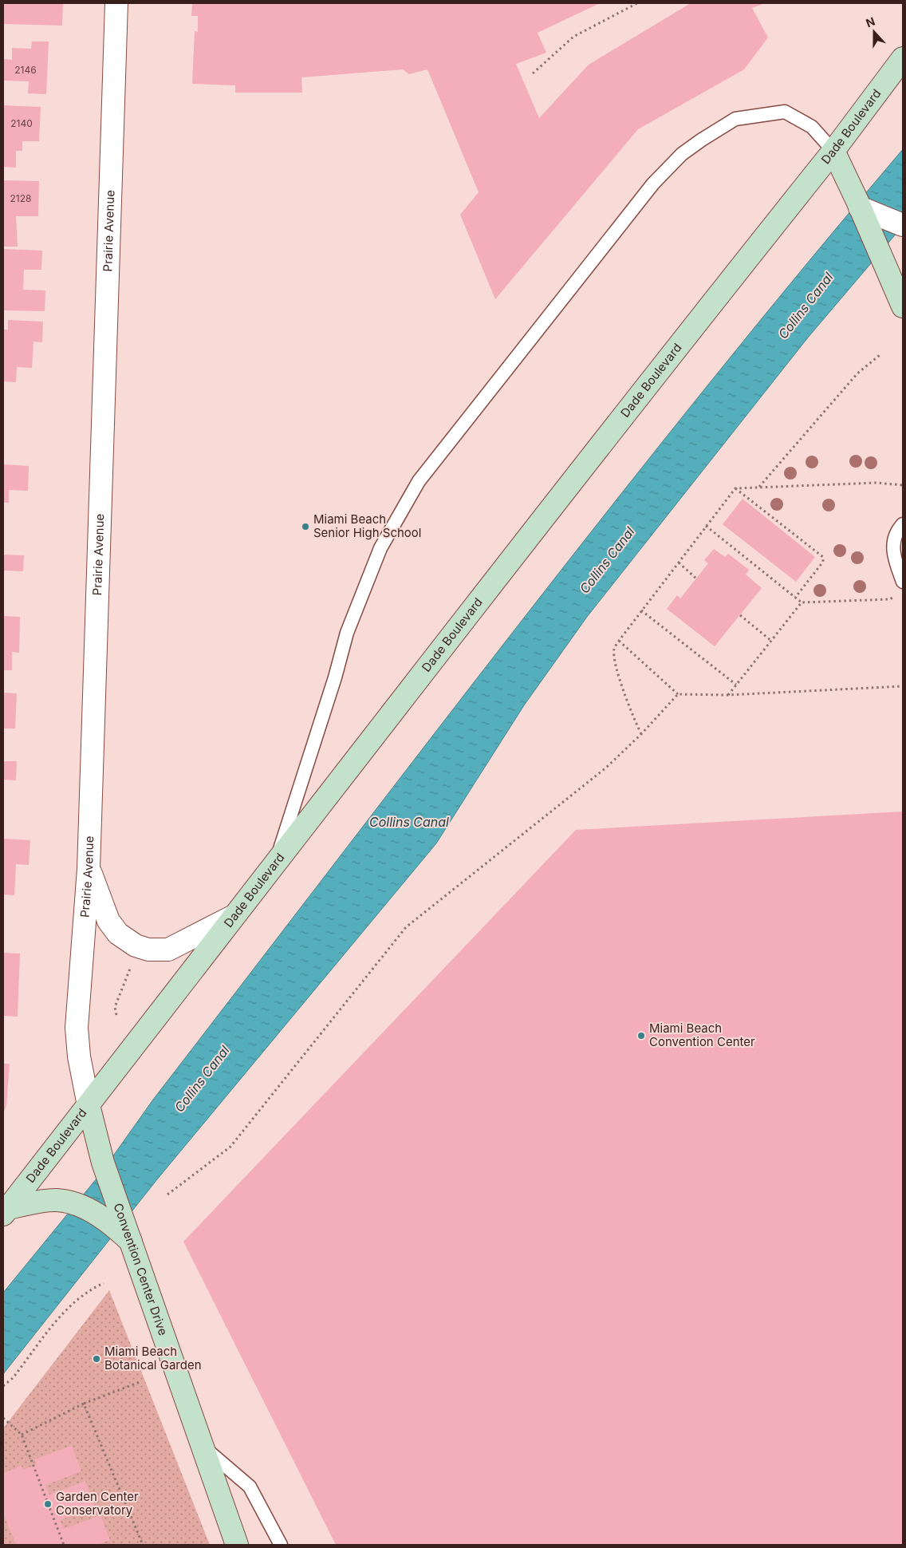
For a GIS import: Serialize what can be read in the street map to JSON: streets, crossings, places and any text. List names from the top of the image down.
{
  "streets": {
    "main road": ["Dade Boulevard", "Convention Center Drive"],
    "street": ["Prairie Avenue"]
  },
  "crossings": [
    ["Dade Boulevard", "Prairie Avenue"],
    ["Dade Boulevard", "Convention Center Drive"],
    ["Prairie Avenue", "Convention Center Drive"]
  ],
  "water": ["Collins Canal"],
  "places": [
    "Miami Beach Senior High School",
    "Miami Beach Convention Center",
    "Miami Beach Botanical Garden",
    "Garden Center Conservatory"
  ],
  "house_numbers": ["2146", "2140", "2128"],
  "north": "top"
}
